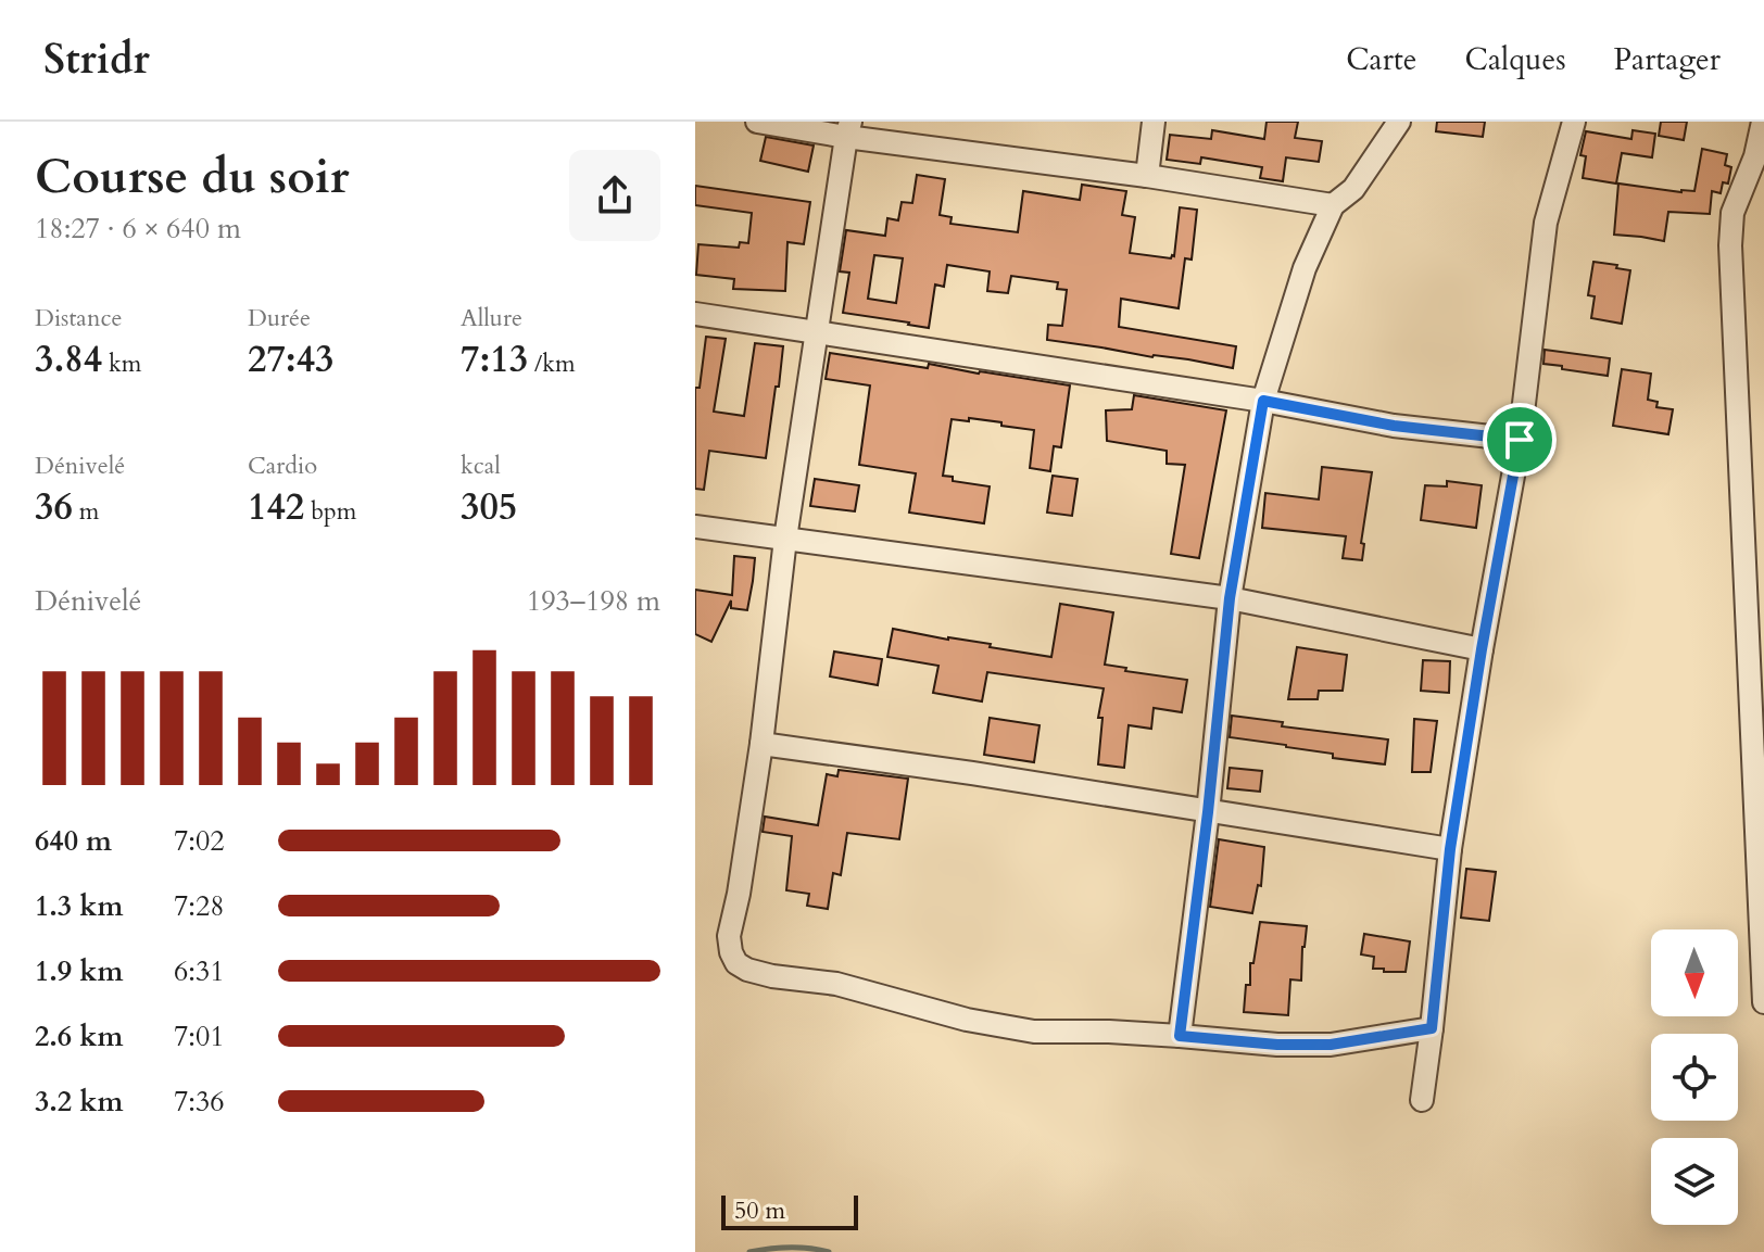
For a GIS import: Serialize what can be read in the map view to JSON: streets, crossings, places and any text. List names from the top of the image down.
{
  "scale_bar": "50 m",
  "north": "bottom",
  "page": {
    "header": "Stridr",
    "nav": ["Carte", "Calques", "Partager"],
    "heading": ["Course du soir", "18:27 · 6 × 640 m"],
    "stats": [
      ["Distance", "3.84 km"],
      ["Durée", "27:43"],
      ["Allure", "7:13 /km"],
      ["Dénivelé", "36 m"],
      ["Cardio", "142 bpm"],
      ["kcal", "305"]
    ],
    "chart": ["Dénivelé", "193–198 m"],
    "list": [
      {
        "name": "640 m",
        "note": "7:02"
      },
      {
        "name": "1.3 km",
        "note": "7:28"
      },
      {
        "name": "1.9 km",
        "note": "6:31"
      },
      {
        "name": "2.6 km",
        "note": "7:01"
      },
      {
        "name": "3.2 km",
        "note": "7:36"
      }
    ],
    "scale": "50 m"
  }
}
